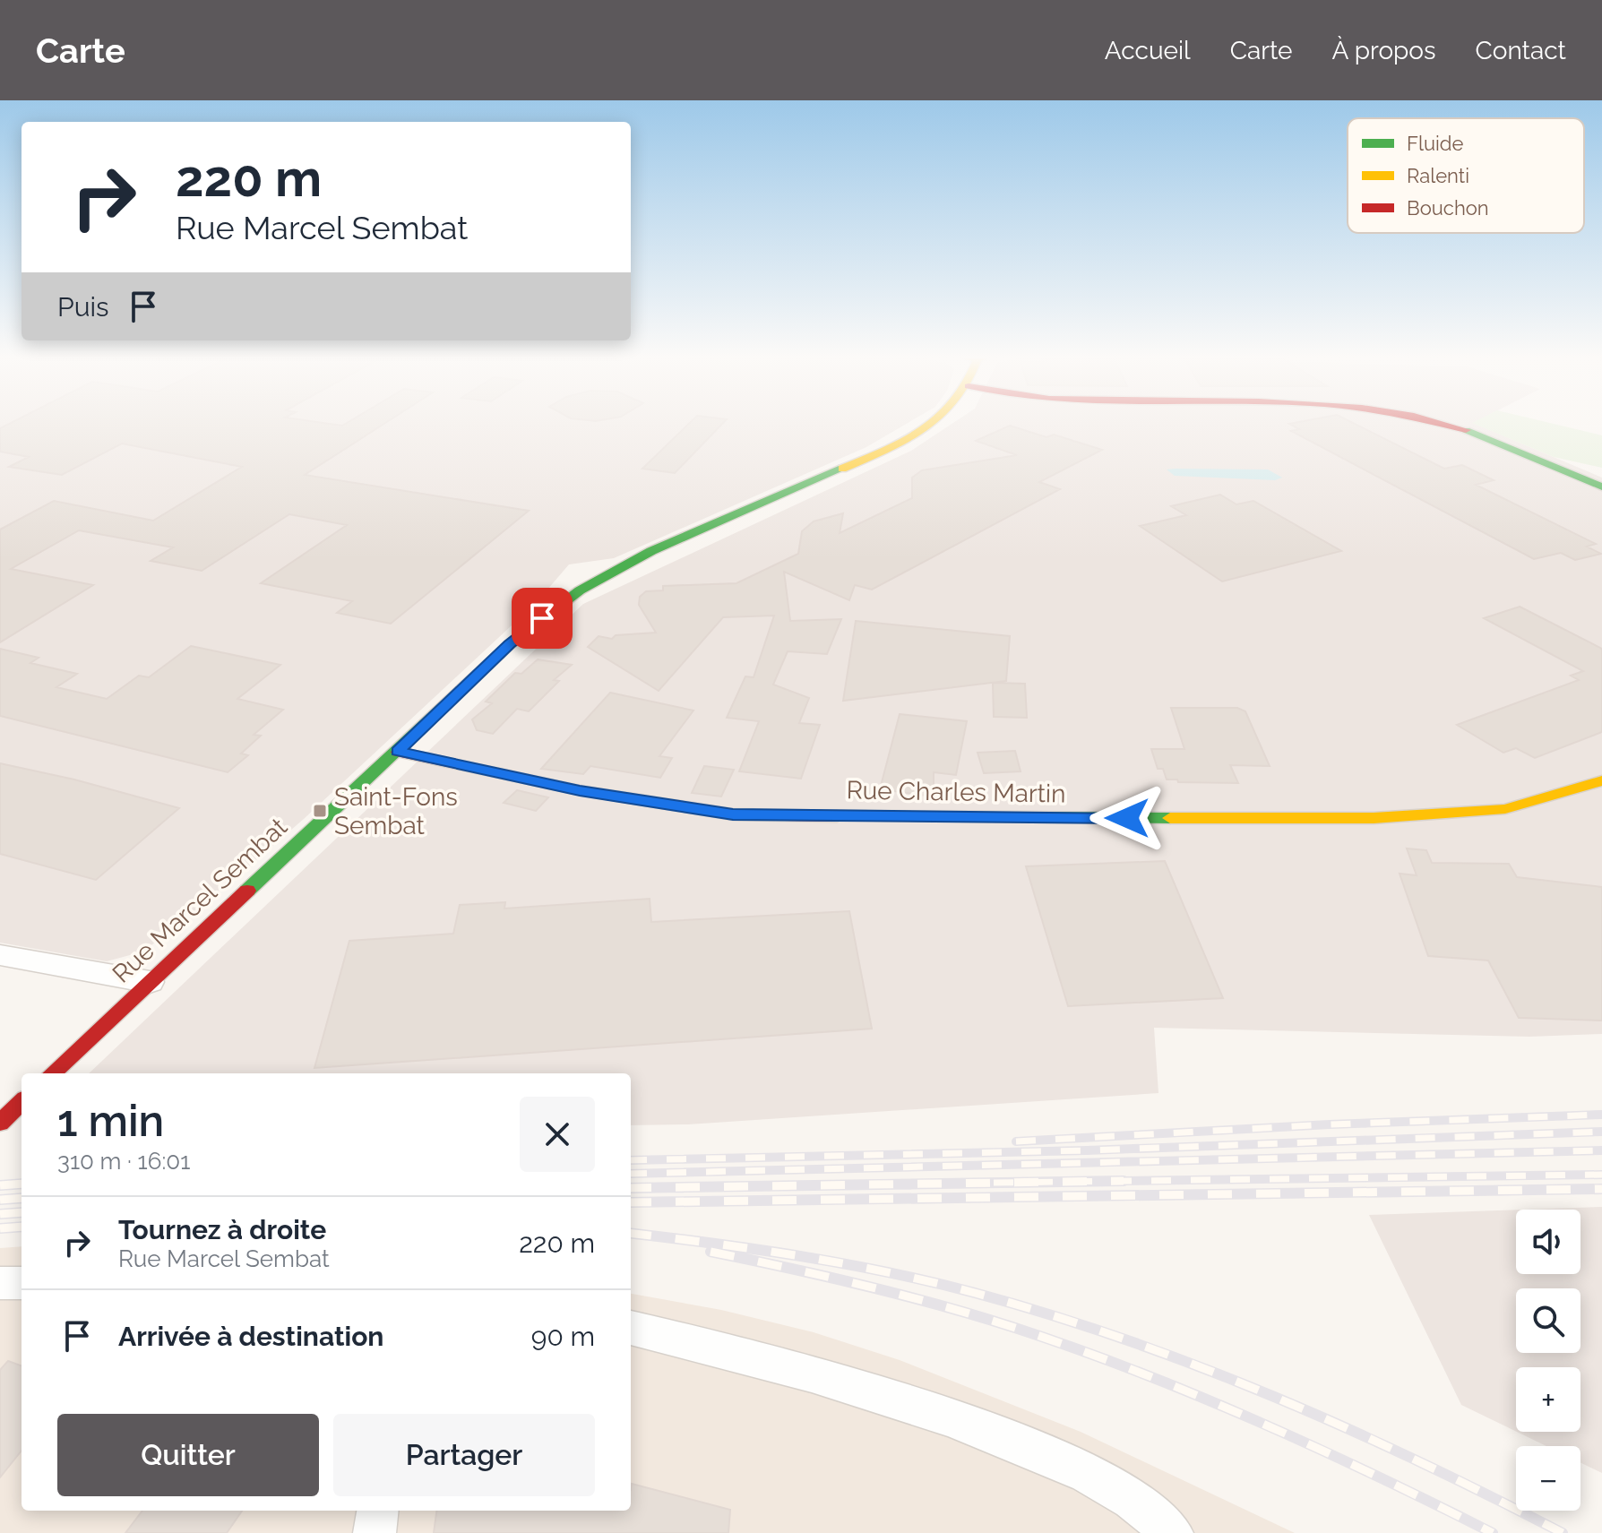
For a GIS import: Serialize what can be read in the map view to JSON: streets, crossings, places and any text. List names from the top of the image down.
{
  "streets": {
    "main road": ["Rue Charles Martin", "Rue Marcel Sembat"]
  },
  "crossings": [
    ["Rue Charles Martin", "Rue Marcel Sembat"]
  ],
  "places": {
    "transit": ["Saint-Fons Sembat"]
  },
  "legend": ["Fluide", "Ralenti", "Bouchon"],
  "page": {
    "header": "Carte",
    "nav": [
      "Accueil",
      "Carte",
      "À propos",
      "Contact"
    ],
    "turn": ["220 m", "Rue Marcel Sembat"],
    "then": "Puis",
    "heading": ["1 min", "310 m · 16:01"],
    "list": [
      {
        "name": "Tournez à droite",
        "note": "Rue Marcel Sembat",
        "value": "220 m"
      },
      {
        "name": "Arrivée à destination",
        "value": "90 m"
      }
    ],
    "map_buttons": ["+", "−"],
    "buttons": ["Quitter", "Partager"]
  }
}
